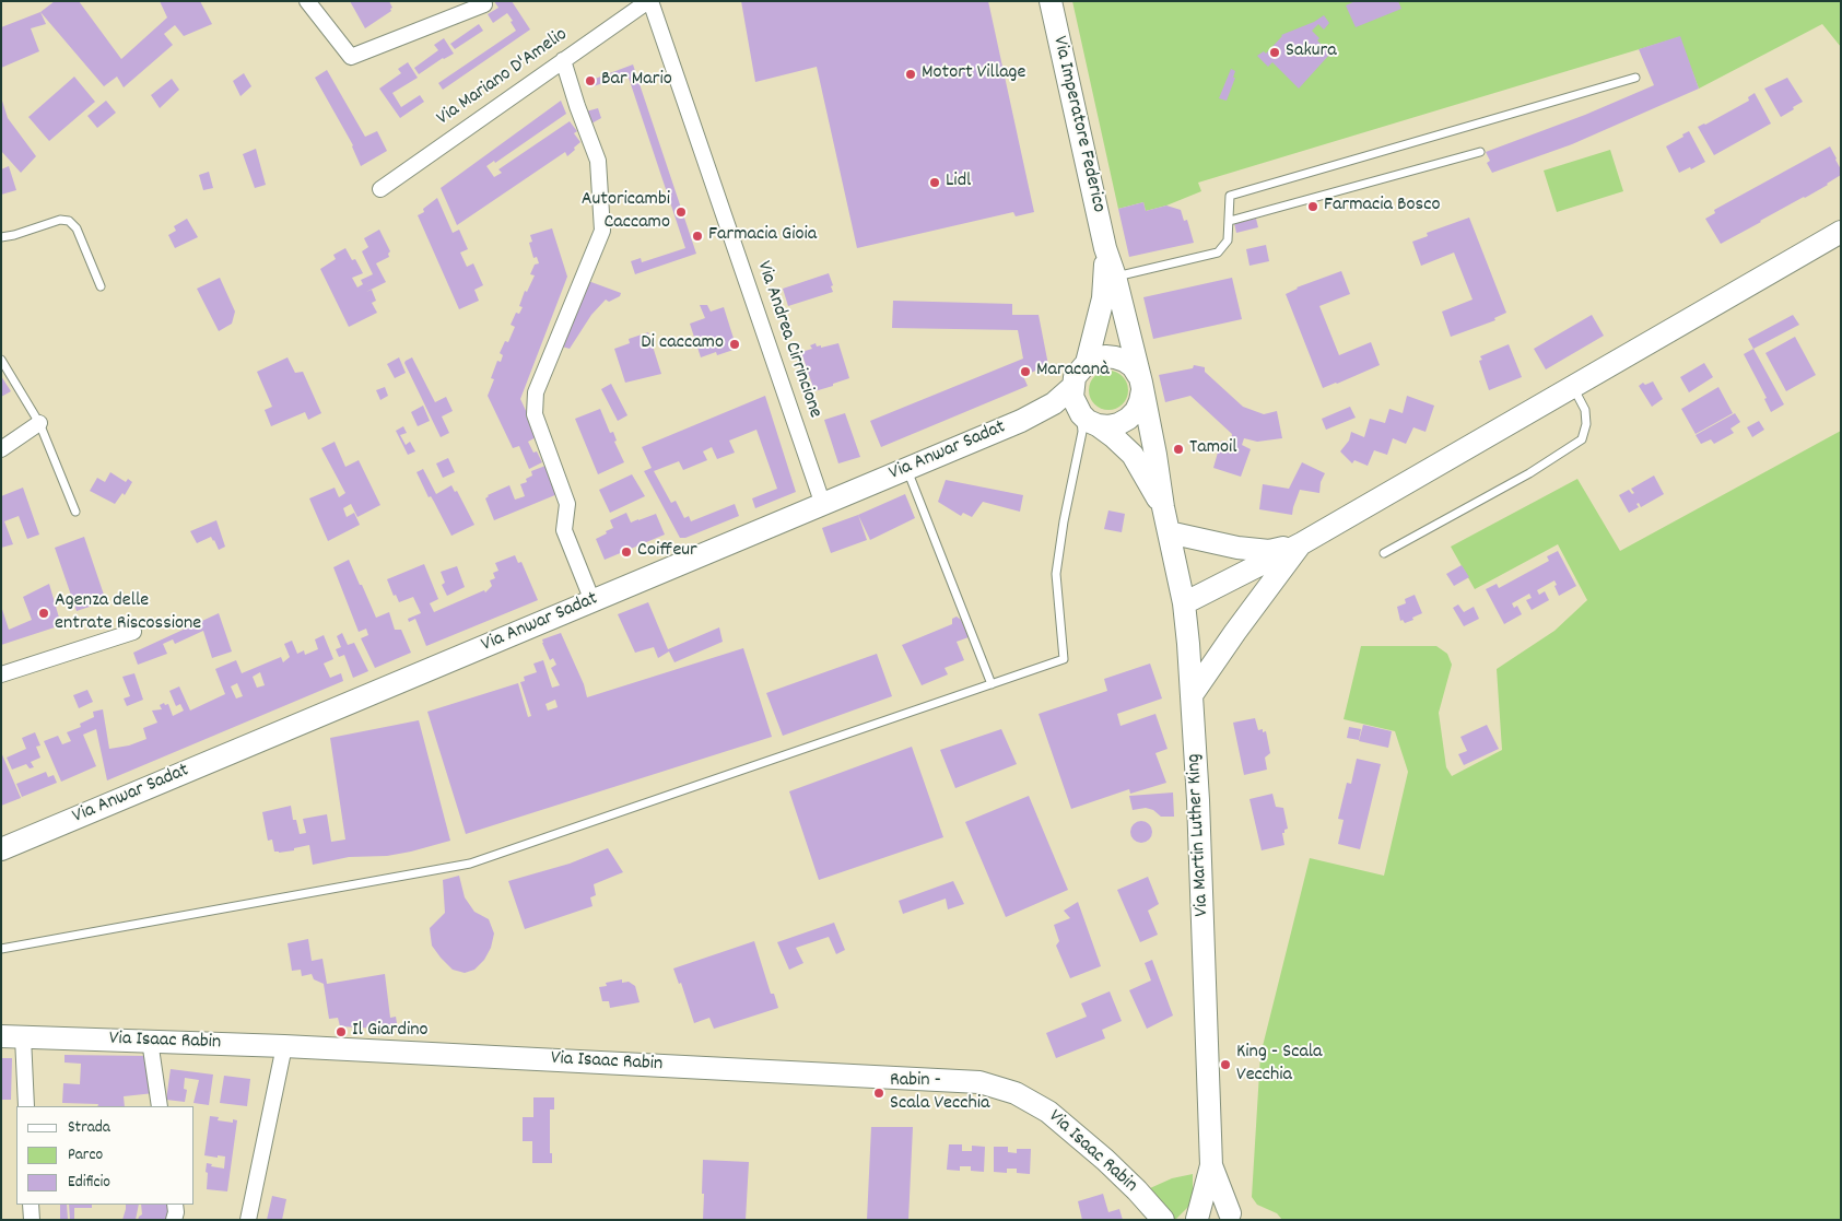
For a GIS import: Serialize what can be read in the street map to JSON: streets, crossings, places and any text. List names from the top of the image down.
{
  "streets": {
    "street": [
      "Via Mariano D'Amelio",
      "Via Imperatore Federico",
      "Via Andrea Cirrincione",
      "Via Anwar Sadat",
      "Via Martin Luther King",
      "Via Isaac Rabin"
    ]
  },
  "crossings": [
    ["Via Mariano D'Amelio", "Via Andrea Cirrincione"],
    ["Via Andrea Cirrincione", "Via Anwar Sadat"]
  ],
  "places": [
    "Sakura",
    "Motort Village",
    "Bar Mario",
    "Lidl",
    "Farmacia Bosco",
    "Autoricambi Caccamo",
    "Farmacia Gioia",
    "Di caccamo",
    "Maracanà",
    "Tamoil",
    "Coiffeur",
    "Agenza delle entrate Riscossione",
    "Il Giardino",
    "King - Scala Vecchia",
    "Rabin - Scala Vecchia"
  ],
  "legend": ["Strada", "Parco", "Edificio"]
}
